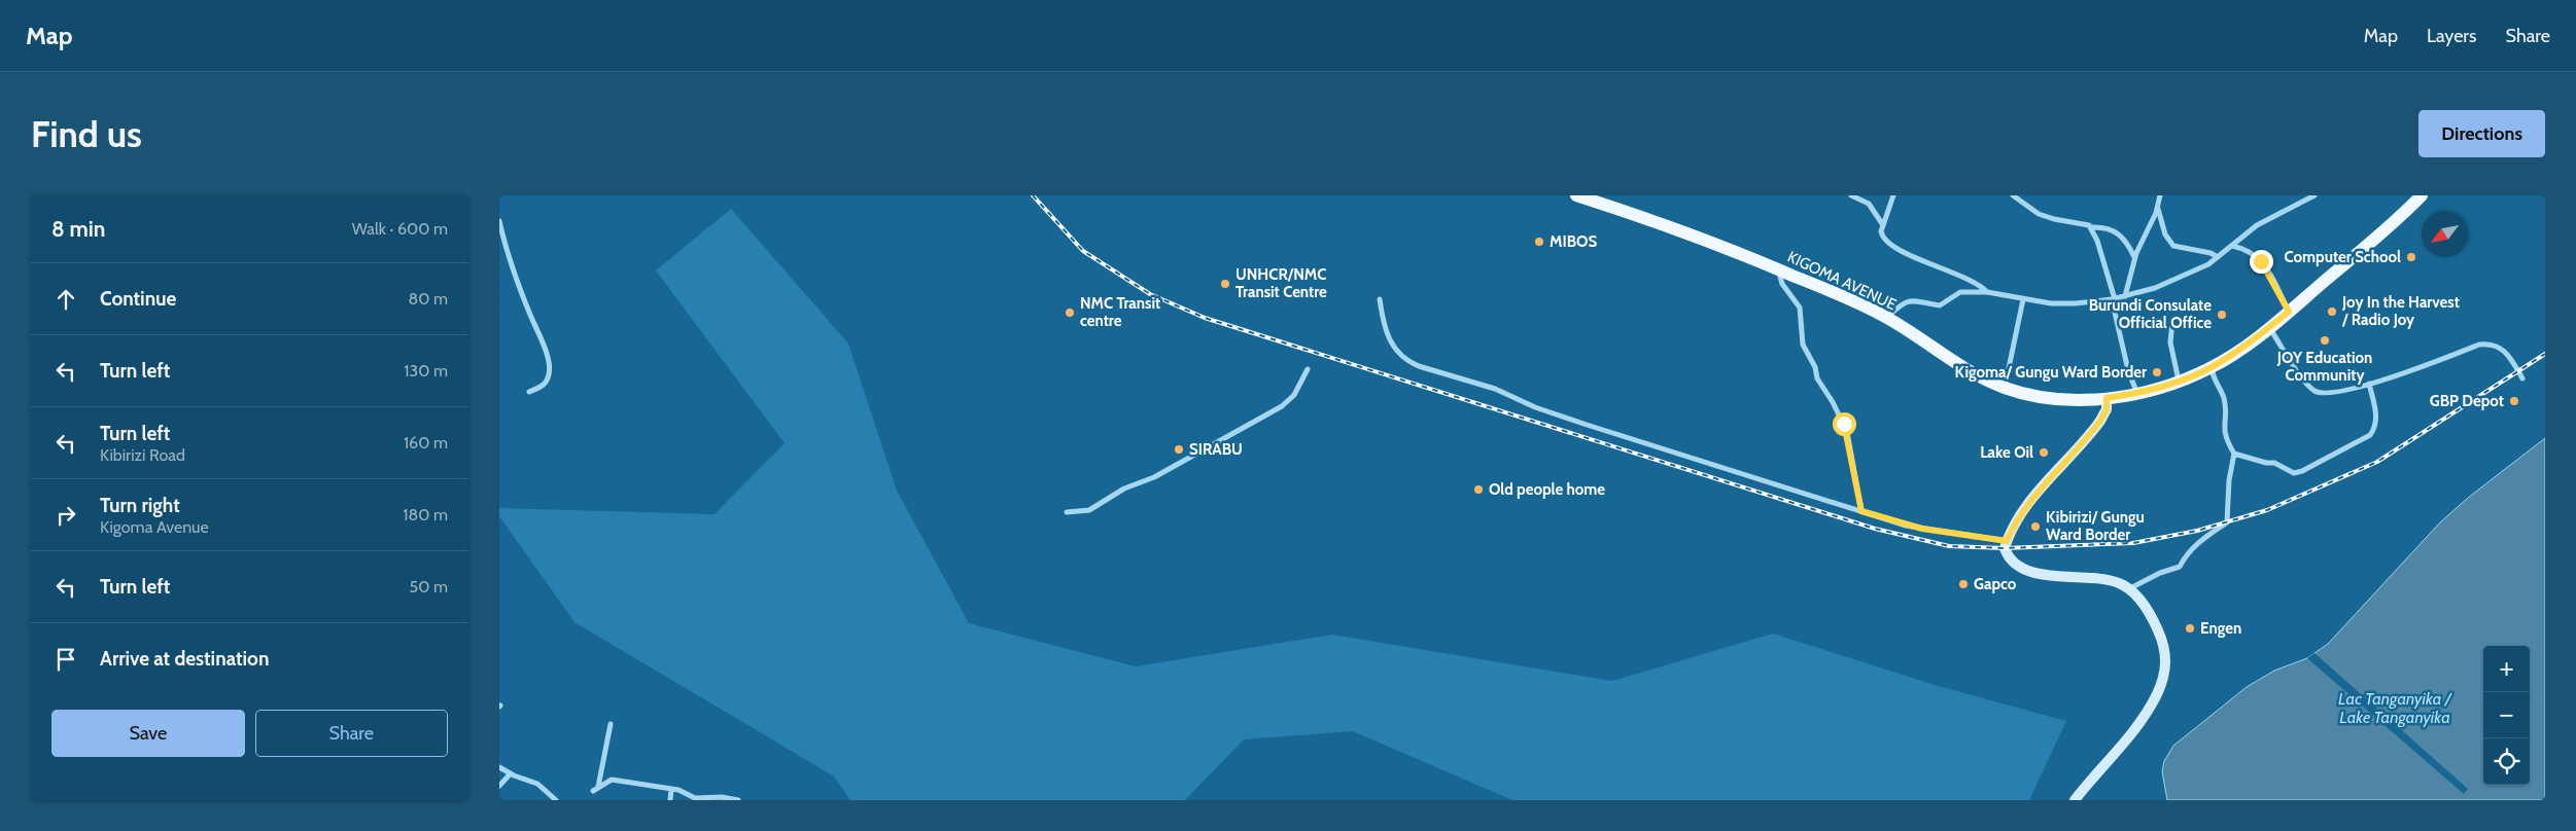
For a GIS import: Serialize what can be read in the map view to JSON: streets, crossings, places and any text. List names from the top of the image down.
{
  "streets": {
    "main road": ["KIGOMA AVENUE"]
  },
  "water": ["Lac Tanganyika / Lake Tanganyika"],
  "places": [
    "MIBOS",
    "Computer School",
    "UNHCR/NMC Transit Centre",
    "Joy In the Harvest / Radio Joy",
    "NMC Transit centre",
    "Burundi Consulate Official Office",
    "JOY Education Community",
    "Kigoma/ Gungu Ward Border",
    "GBP Depot",
    "SIRABU",
    "Lake Oil",
    "Old people home",
    "Kibirizi/ Gungu Ward Border",
    "Gapco",
    "Engen"
  ],
  "north": "bottom left",
  "page": {
    "header": "Map",
    "nav": ["Map", "Layers", "Share"],
    "buttons": [
      "Directions",
      ["Save", "Share"]
    ],
    "title": "Find us",
    "heading": ["8 min", "Walk · 600 m"],
    "list": [
      ["Continue", "80 m"],
      ["Turn left", "130 m"],
      ["Turn left", "Kibirizi Road", "160 m"],
      ["Turn right", "Kigoma Avenue", "180 m"],
      ["Turn left", "50 m"],
      "Arrive at destination"
    ],
    "map_buttons": ["+", "−"]
  }
}
